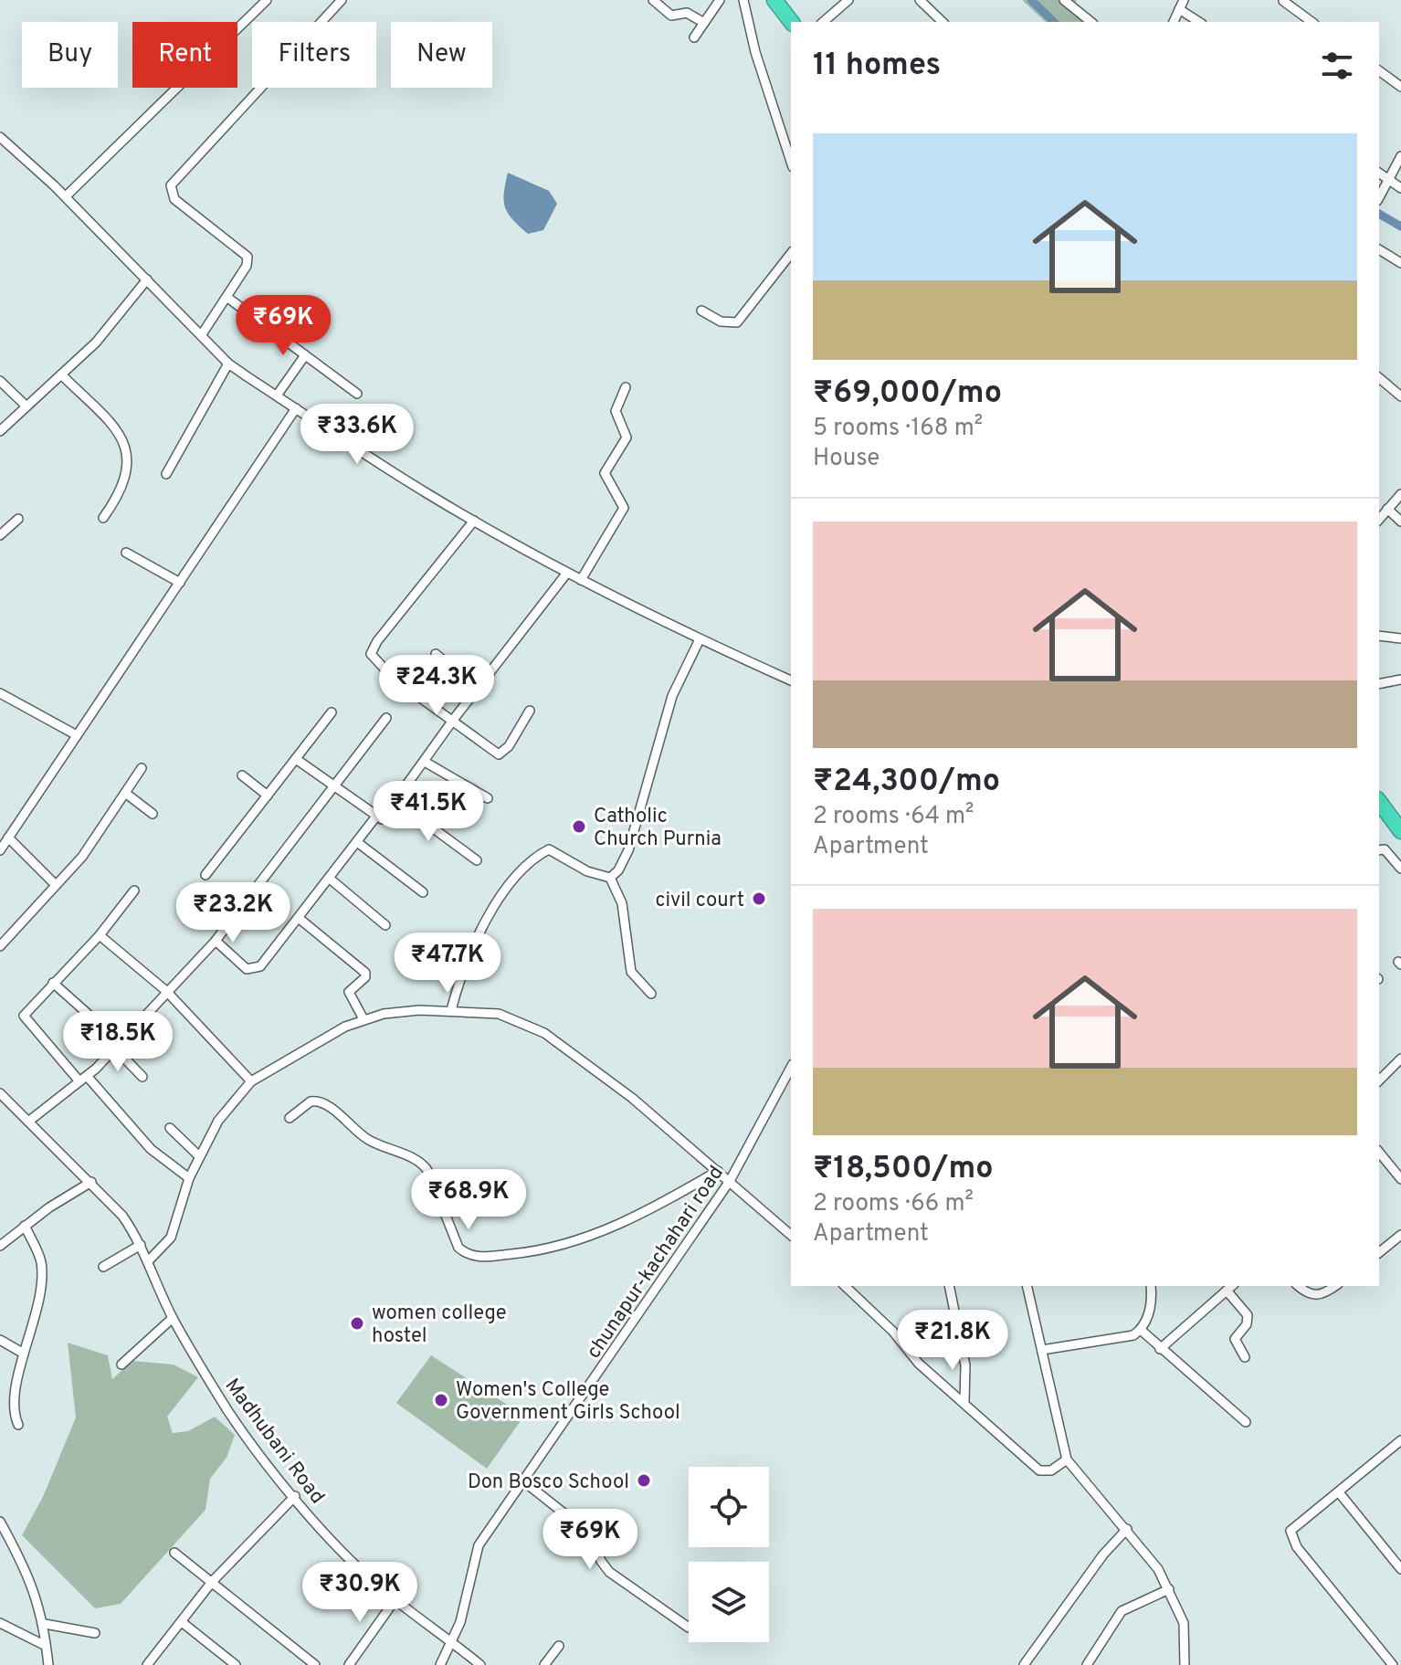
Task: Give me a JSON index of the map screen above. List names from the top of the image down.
{
  "streets": {
    "street": ["chunapur-kachahari road", "Madhubani Road"]
  },
  "crossings": [
    ["chunapur-kachahari road", "Madhubani Road"]
  ],
  "places": [
    "Catholic Church Purnia",
    "civil court",
    "women college hostel",
    "Women's College Government Girls School",
    "Don Bosco School"
  ],
  "page": {
    "chip": [
      "Buy",
      "Rent",
      "Filters",
      "New"
    ],
    "heading": "11 homes",
    "list": [
      {
        "name": "₹69,000/mo",
        "note": "5 rooms · 168 m² · House"
      },
      {
        "name": "₹24,300/mo",
        "note": "2 rooms · 64 m² · Apartment"
      },
      {
        "name": "₹18,500/mo",
        "note": "2 rooms · 66 m² · Apartment"
      }
    ],
    "price": [
      "₹69K",
      "₹33.6K",
      "₹24.3K",
      "₹41.5K",
      "₹23.2K",
      "₹47.7K",
      "₹18.5K",
      "₹68.9K",
      "₹21.8K",
      "₹69K",
      "₹30.9K"
    ]
  }
}
